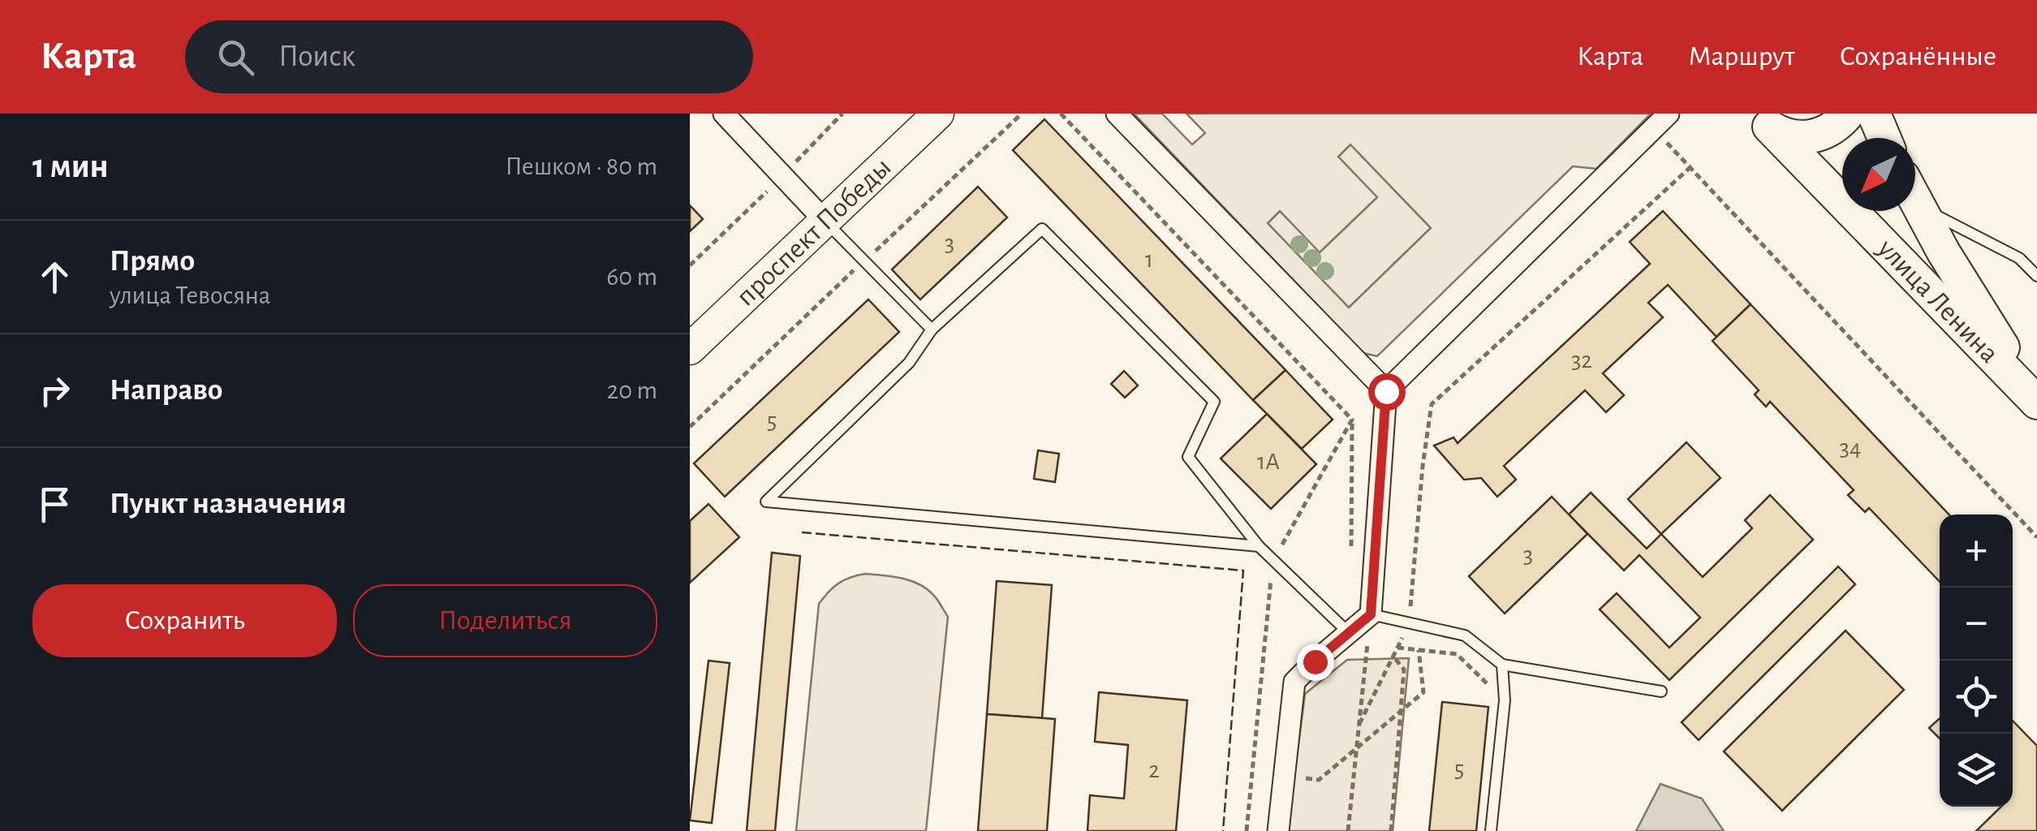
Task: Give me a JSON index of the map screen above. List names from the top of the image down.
{
  "streets": {
    "main road": ["проспект Победы", "улица Ленина"]
  },
  "house_numbers": [
    "3",
    "1",
    "32",
    "5",
    "34",
    "1А",
    "3",
    "5",
    "2"
  ],
  "north": "bottom left",
  "page": {
    "header": "Карта",
    "search": "Поиск",
    "nav": ["Карта", "Маршрут", "Сохранённые"],
    "heading": ["1 мин", "Пешком · 80 m"],
    "list": [
      ["Прямо", "улица Тевосяна", "60 m"],
      ["Направо", "20 m"],
      "Пункт назначения"
    ],
    "map_buttons": ["+", "−"],
    "buttons": ["Сохранить", "Поделиться"]
  }
}
